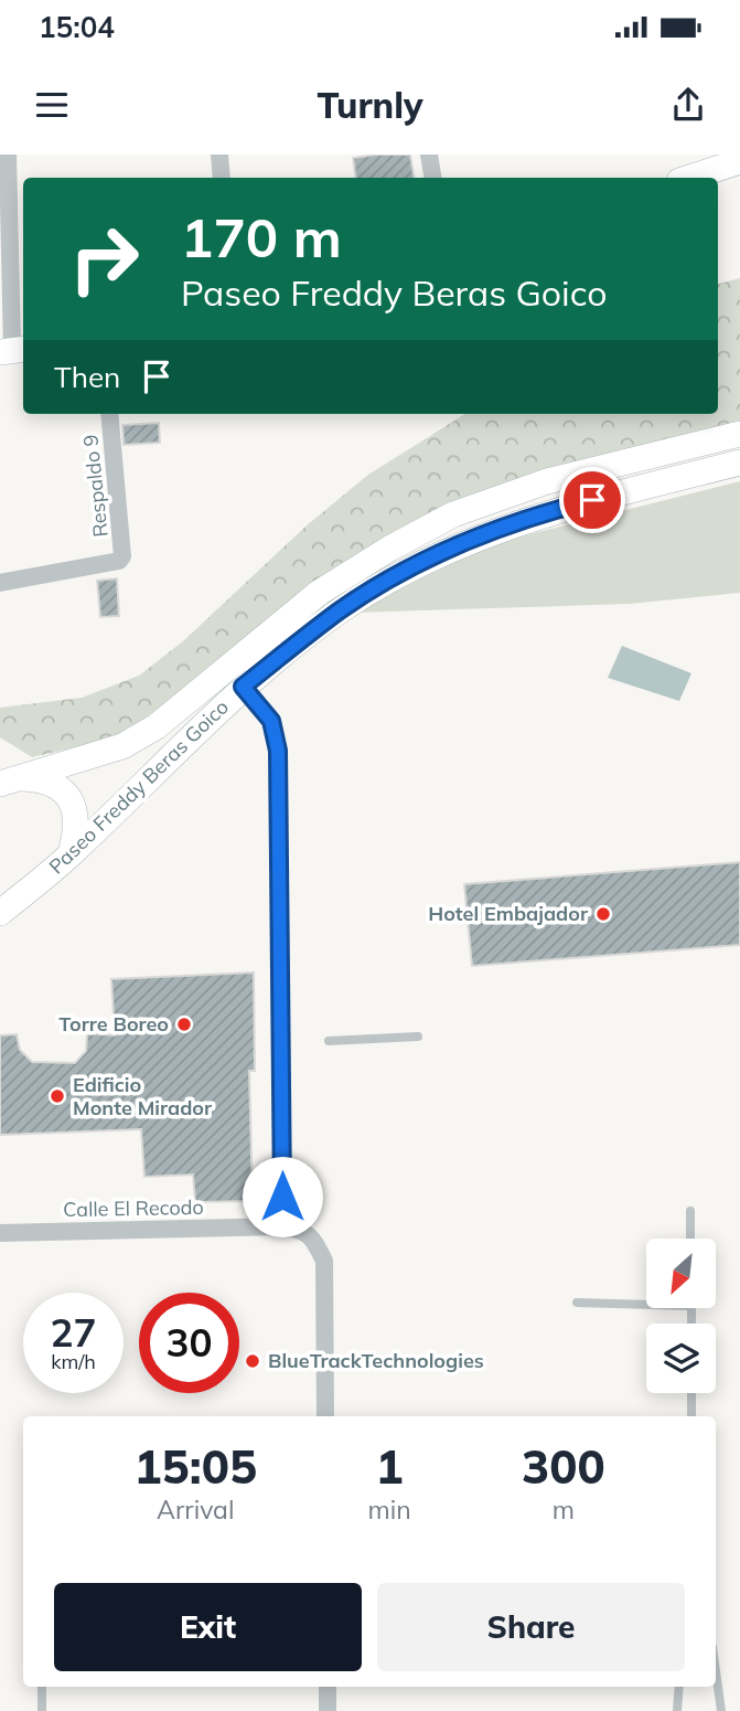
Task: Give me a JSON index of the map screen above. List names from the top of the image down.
{
  "streets": {
    "street": ["Respaldo 9", "Paseo Freddy Beras Goico", "Calle El Recodo"]
  },
  "places": [
    "Hotel Embajador",
    "Torre Boreo",
    "Edificio Monte Mirador",
    "BlueTrackTechnologies"
  ],
  "north": "bottom left",
  "page": {
    "status": "15:04",
    "header": "Turnly",
    "turn": ["170 m", "Paseo Freddy Beras Goico"],
    "then": "Then",
    "speed": "27 km/h",
    "limit": "30",
    "eta": [
      "15:05",
      "Arrival",
      "1",
      "min",
      "300",
      "m"
    ],
    "buttons": ["Exit", "Share"]
  }
}
